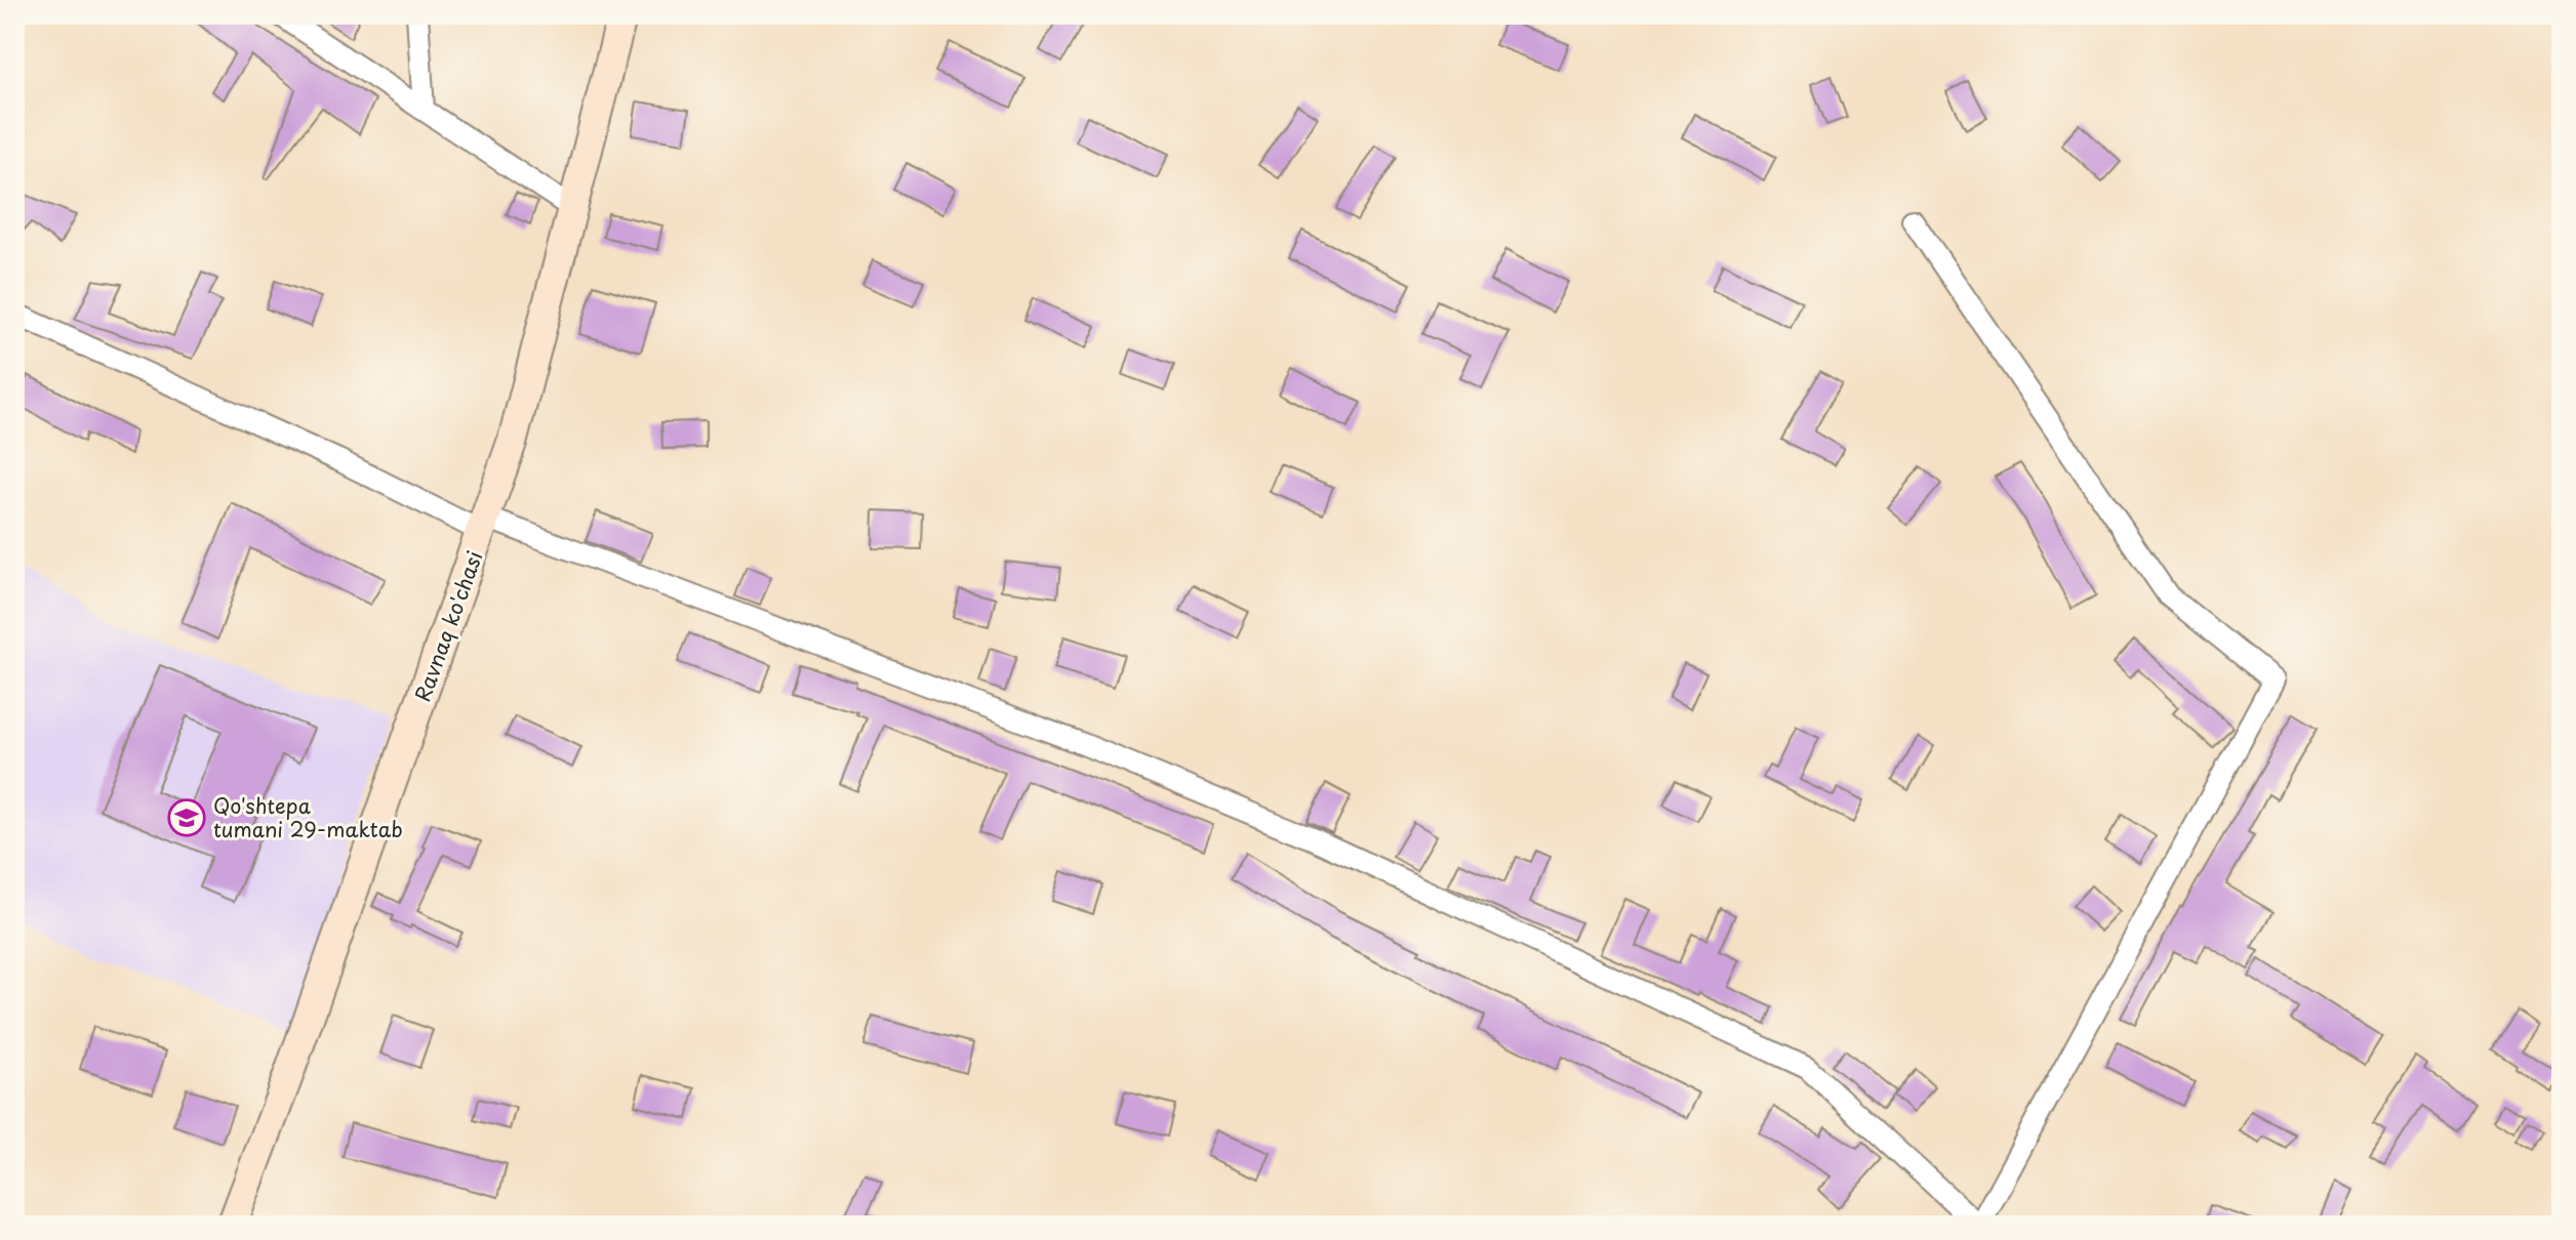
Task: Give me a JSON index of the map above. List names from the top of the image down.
{
  "streets": {
    "street": ["Ravnaq ko'chasi"]
  },
  "places": {
    "school or university": ["Qo'shtepa tumani 29-maktab"]
  }
}
